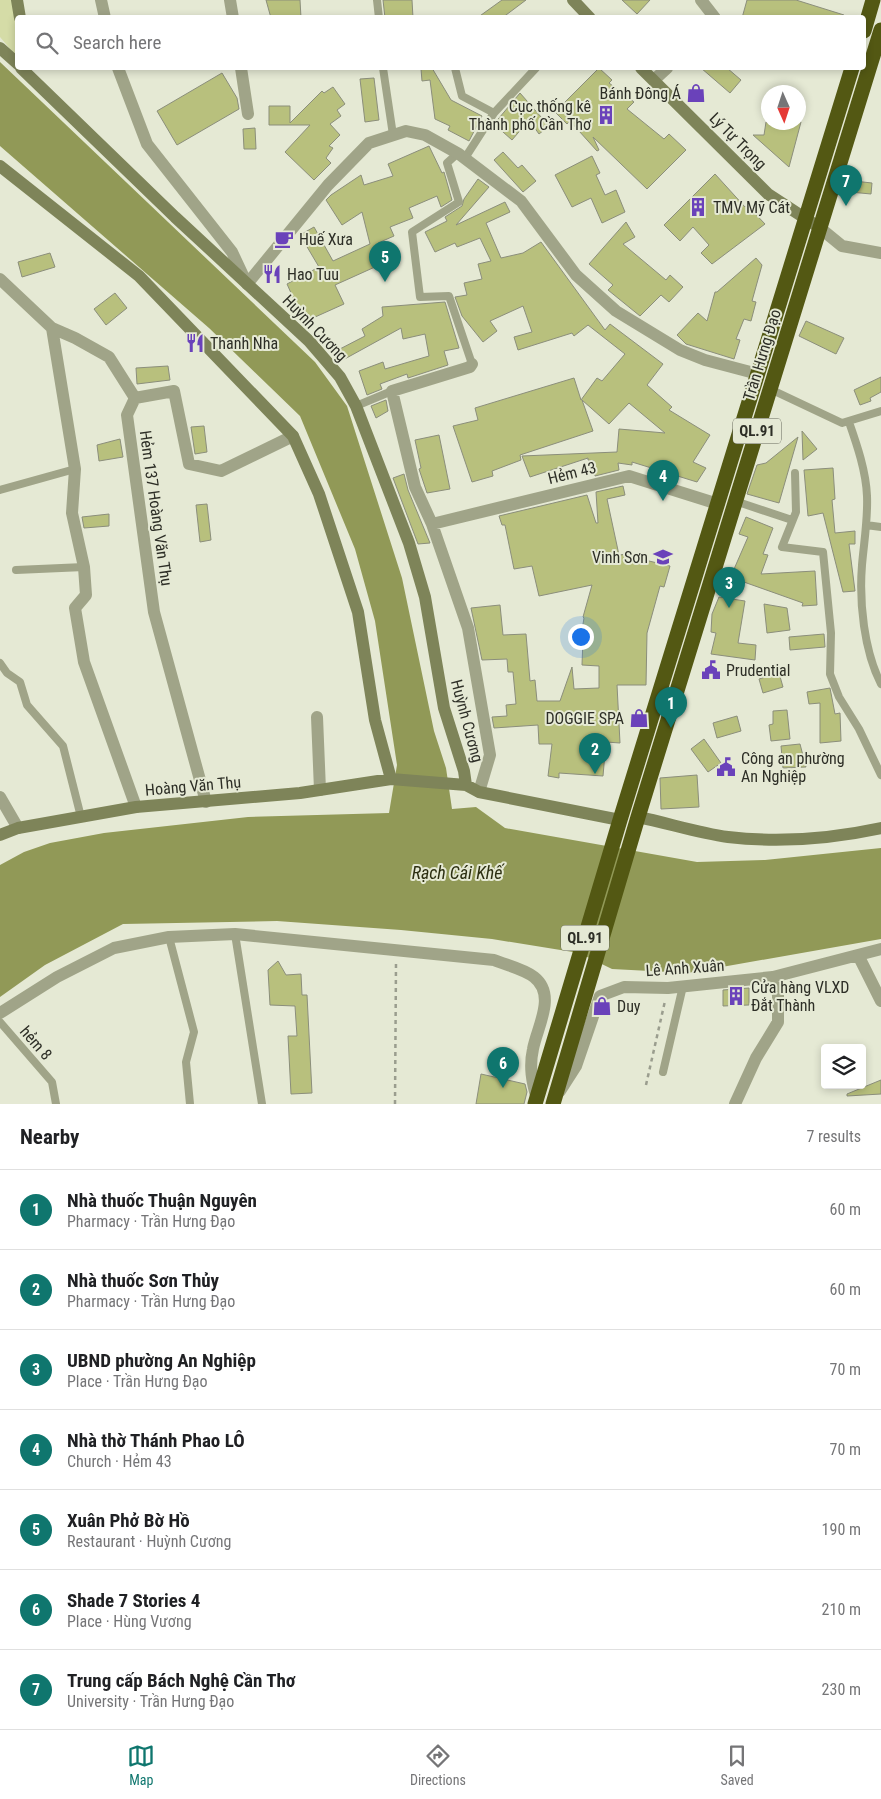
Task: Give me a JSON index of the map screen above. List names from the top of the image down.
{
  "streets": {
    "highway": ["Trần Hưng Đạo", "QL.91"],
    "street": [
      "Lý Tự Trọng",
      "Huỳnh Cương",
      "Hẻm 43",
      "Hẻm 137 Hoàng Văn Thụ",
      "Hoàng Văn Thụ",
      "Lê Anh Xuân"
    ],
    "lane": ["hẻm 8"]
  },
  "crossings": [
    ["Lý Tự Trọng", "Trần Hưng Đạo"],
    ["Huỳnh Cương", "Hoàng Văn Thụ"],
    ["Trần Hưng Đạo", "QL.91"],
    ["Trần Hưng Đạo", "Hẻm 43"],
    ["Trần Hưng Đạo", "Lê Anh Xuân"],
    ["Hẻm 137 Hoàng Văn Thụ", "Hoàng Văn Thụ"]
  ],
  "water": ["Rạch Cái Khế"],
  "places": {
    "shop": ["Bánh Đông Á", "DOGGIE SPA", "Duy"],
    "building": ["Cục thống kê Thành phố Cần Thơ", "TMV Mỹ Cát", "Cửa hàng VLXD Đắt Thành"],
    "cafe": ["Huế Xưa"],
    "restaurant": ["Hao Tuu", "Thanh Nha"],
    "school or university": ["Vinh Sơn"],
    "public building": ["Prudential", "Công an phường An Nghiệp"]
  },
  "north": "bottom",
  "page": {
    "search": "Search here",
    "pins": [
      "7",
      "5",
      "4",
      "3",
      "1",
      "2",
      "6"
    ],
    "heading": ["Nearby", "7 results"],
    "list": [
      {
        "mark": "1",
        "name": "Nhà thuốc Thuận Nguyên",
        "note": "Pharmacy · Trần Hưng Đạo",
        "value": "60 m"
      },
      {
        "mark": "2",
        "name": "Nhà thuốc Sơn Thủy",
        "note": "Pharmacy · Trần Hưng Đạo",
        "value": "60 m"
      },
      {
        "mark": "3",
        "name": "UBND phường An Nghiệp",
        "note": "Place · Trần Hưng Đạo",
        "value": "70 m"
      },
      {
        "mark": "4",
        "name": "Nhà thờ Thánh Phao LÔ",
        "note": "Church · Hẻm 43",
        "value": "70 m"
      },
      {
        "mark": "5",
        "name": "Xuân Phở Bờ Hồ",
        "note": "Restaurant · Huỳnh Cương",
        "value": "190 m"
      },
      {
        "mark": "6",
        "name": "Shade 7 Stories 4",
        "note": "Place · Hùng Vương",
        "value": "210 m"
      },
      {
        "mark": "7",
        "name": "Trung cấp Bách Nghệ Cần Thơ",
        "note": "University · Trần Hưng Đạo",
        "value": "230 m"
      }
    ],
    "nav": ["Map", "Directions", "Saved"]
  }
}
